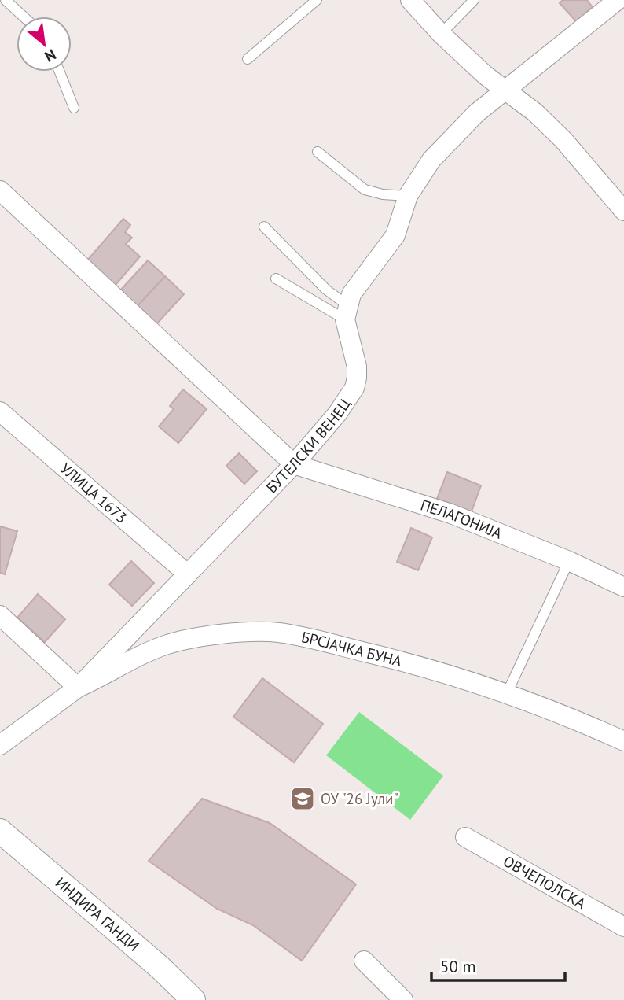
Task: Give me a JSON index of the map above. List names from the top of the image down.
{
  "streets": {
    "street": [
      "БУТЕЛСКИ ВЕНЕЦ",
      "УЛИЦА 1673",
      "ПЕЛАГОНИЈА",
      "БРСЈАЧКА БУНА",
      "ОВЧЕПОЛСКА",
      "ИНДИРА ГАНДИ"
    ]
  },
  "crossings": [
    ["БУТЕЛСКИ ВЕНЕЦ", "УЛИЦА 1673"],
    ["БУТЕЛСКИ ВЕНЕЦ", "ПЕЛАГОНИЈА"],
    ["БУТЕЛСКИ ВЕНЕЦ", "БРСЈАЧКА БУНА"]
  ],
  "places": {
    "school or university": ["ОУ \"26 Јули\""]
  },
  "scale_bar": "50 m",
  "north": "bottom right"
}
